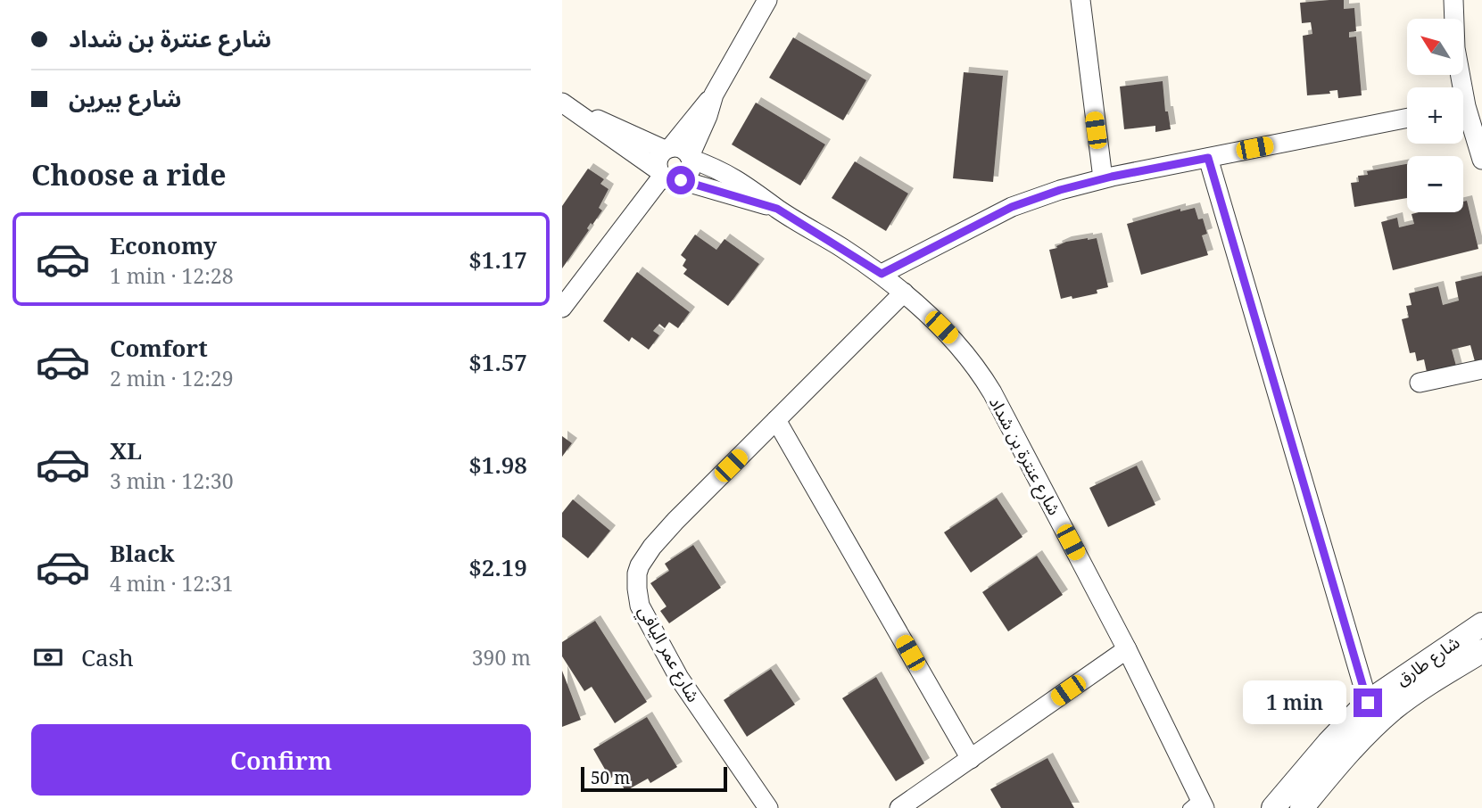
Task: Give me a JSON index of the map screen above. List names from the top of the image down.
{
  "streets": {
    "street": ["شارع عنترة بن شداد", "شارع عمر اليافي", "شارع طارق"]
  },
  "crossings": [
    ["شارع عنترة بن شداد", "شارع عمر اليافي"]
  ],
  "scale_bar": "50 m",
  "north": "top left",
  "page": {
    "banner": ["شارع عنترة بن شداد", "شارع بيرين"],
    "map_buttons": ["+", "−"],
    "heading": "Choose a ride",
    "list": [
      {
        "name": "Economy",
        "note": "1 min · 12:28",
        "value": "$1.17"
      },
      {
        "name": "Comfort",
        "note": "2 min · 12:29",
        "value": "$1.57"
      },
      {
        "name": "XL",
        "note": "3 min · 12:30",
        "value": "$1.98"
      },
      {
        "name": "Black",
        "note": "4 min · 12:31",
        "value": "$2.19"
      }
    ],
    "pay": ["Cash", "390 m"],
    "bubble": "1 min",
    "buttons": "Confirm",
    "scale": "50 m"
  }
}
